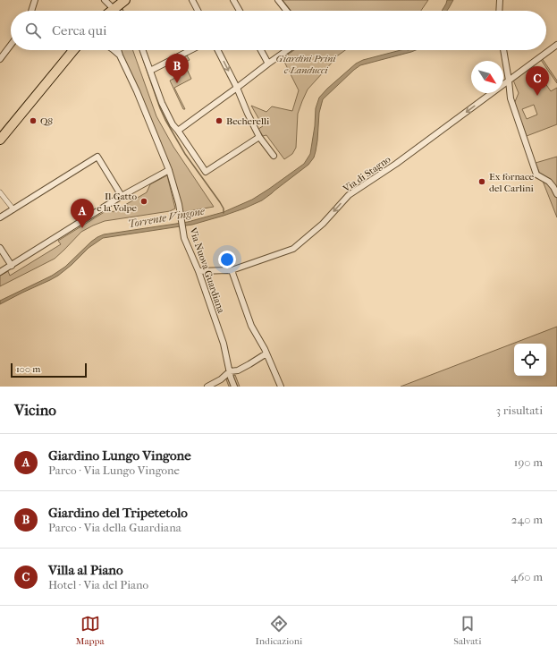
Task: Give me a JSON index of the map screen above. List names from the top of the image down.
{
  "streets": {
    "street": ["Via di Stagno", "Via Nuova Guardiana"]
  },
  "crossings": [
    ["Via di Stagno", "Via Nuova Guardiana"]
  ],
  "one_way": ["Via di Stagno"],
  "water": ["Torrente Vingone"],
  "parks": ["Giardini Prini e Landucci"],
  "places": [
    "Q8",
    "Becherelli",
    "Ex fornace del Carlini",
    "Il Gatto e la Volpe"
  ],
  "scale_bar": "100 m",
  "north": "bottom right",
  "page": {
    "search": "Cerca qui",
    "pins": ["B", "C", "A"],
    "scale": "100 m",
    "heading": ["Vicino", "3 risultati"],
    "list": [
      {
        "mark": "A",
        "name": "Giardino Lungo Vingone",
        "note": "Parco · Via Lungo Vingone",
        "value": "190 m"
      },
      {
        "mark": "B",
        "name": "Giardino del Tripetetolo",
        "note": "Parco · Via della Guardiana",
        "value": "240 m"
      },
      {
        "mark": "C",
        "name": "Villa al Piano",
        "note": "Hotel · Via del Piano",
        "value": "460 m"
      }
    ],
    "nav": ["Mappa", "Indicazioni", "Salvati"]
  }
}
